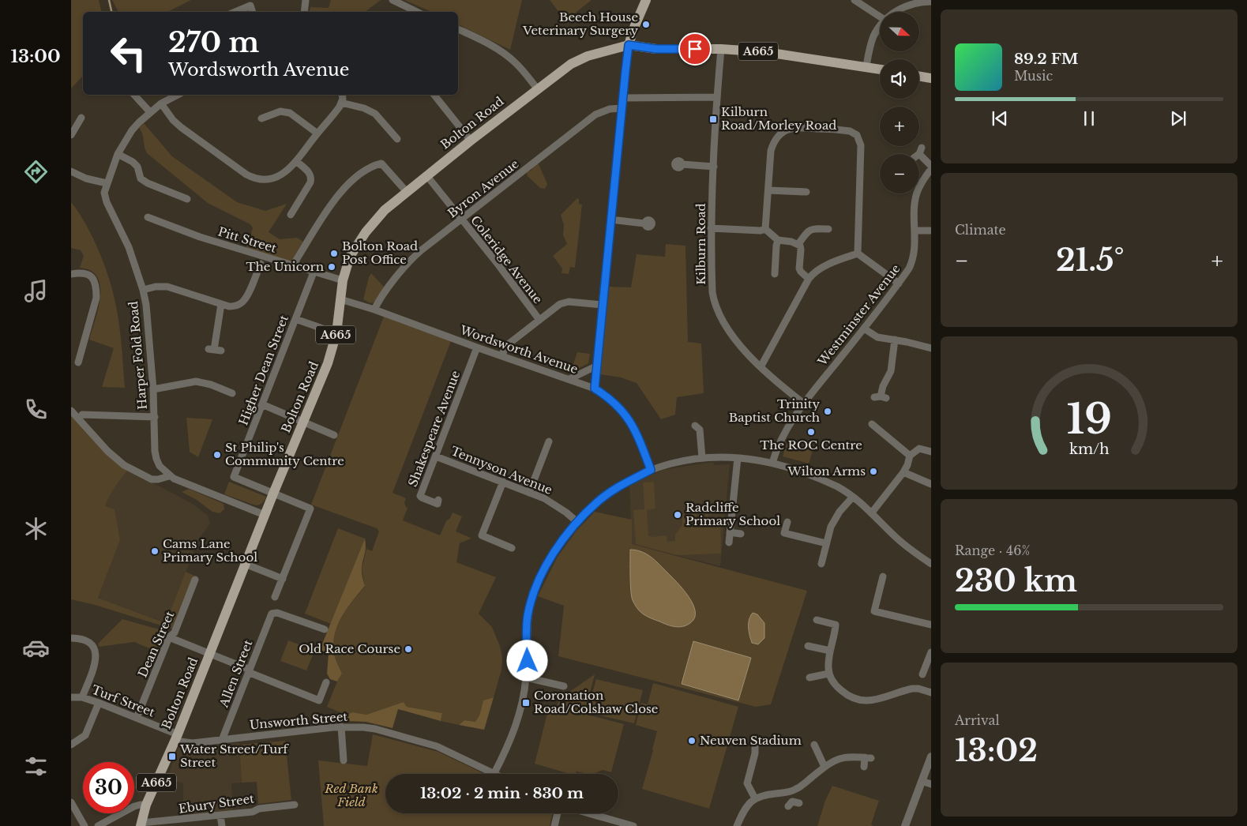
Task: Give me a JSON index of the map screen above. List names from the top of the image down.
{
  "streets": {
    "main road": ["A665", "Bolton Road"],
    "street": [
      "Byron Avenue",
      "Pitt Street",
      "Kilburn Road",
      "Coleridge Avenue",
      "Westminster Avenue",
      "Wordsworth Avenue",
      "Harper Fold Road",
      "Higher Dean Street",
      "Shakespeare Avenue",
      "Tennyson Avenue",
      "Dean Street",
      "Allen Street",
      "Turf Street",
      "Unsworth Street",
      "Ebury Street"
    ]
  },
  "crossings": [
    ["A665", "Bolton Road"],
    ["A665", "Kilburn Road"],
    ["A665", "Turf Street"],
    ["A665", "Unsworth Street"],
    ["A665", "Ebury Street"],
    ["Bolton Road", "Pitt Street"],
    ["Bolton Road", "Coleridge Avenue"],
    ["Bolton Road", "Wordsworth Avenue"],
    ["Bolton Road", "Harper Fold Road"],
    ["Bolton Road", "Higher Dean Street"],
    ["Bolton Road", "Turf Street"],
    ["Bolton Road", "Unsworth Street"],
    ["Byron Avenue", "Coleridge Avenue"],
    ["Byron Avenue", "Wordsworth Avenue"],
    ["Pitt Street", "Higher Dean Street"],
    ["Kilburn Road", "Westminster Avenue"],
    ["Wordsworth Avenue", "Shakespeare Avenue"],
    ["Shakespeare Avenue", "Tennyson Avenue"],
    ["Dean Street", "Turf Street"],
    ["Allen Street", "Unsworth Street"],
    ["Turf Street", "Unsworth Street"]
  ],
  "parks": ["Red Bank Field"],
  "places": {
    "other": [
      "Beech House Veterinary Surgery",
      "Bolton Road Post Office",
      "The Unicorn",
      "Trinity Baptist Church",
      "The ROC Centre",
      "St Philip's Community Centre",
      "Wilton Arms",
      "Radcliffe Primary School",
      "Cams Lane Primary School",
      "Old Race Course",
      "Neuven Stadium"
    ],
    "transit": ["Kilburn Road/Morley Road", "Coronation Road/Colshaw Close", "Water Street/Turf Street"]
  },
  "north": "right",
  "page": {
    "tabs": "13:00",
    "map_buttons": ["+", "−"],
    "turn": ["270 m", "Wordsworth Avenue"],
    "song": ["89.2 FM", "Music"],
    "tile": [
      "Climate",
      ["Range · 46%", "230 km"],
      ["Arrival", "13:02"]
    ],
    "heat": ["−", "21.5°", "+"],
    "limit": "30",
    "trip": "13:02 · 2 min · 830 m",
    "gauge": ["19", "km/h"]
  }
}
